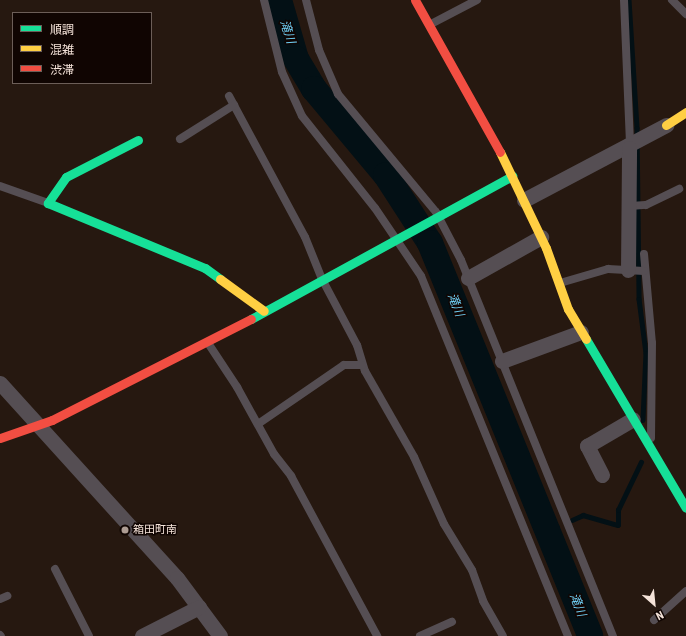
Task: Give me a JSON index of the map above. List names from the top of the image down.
{
  "water": ["滝川"],
  "places": ["箱田町南"],
  "legend": ["順調", "混雑", "渋滞"],
  "north": "bottom right"
}
